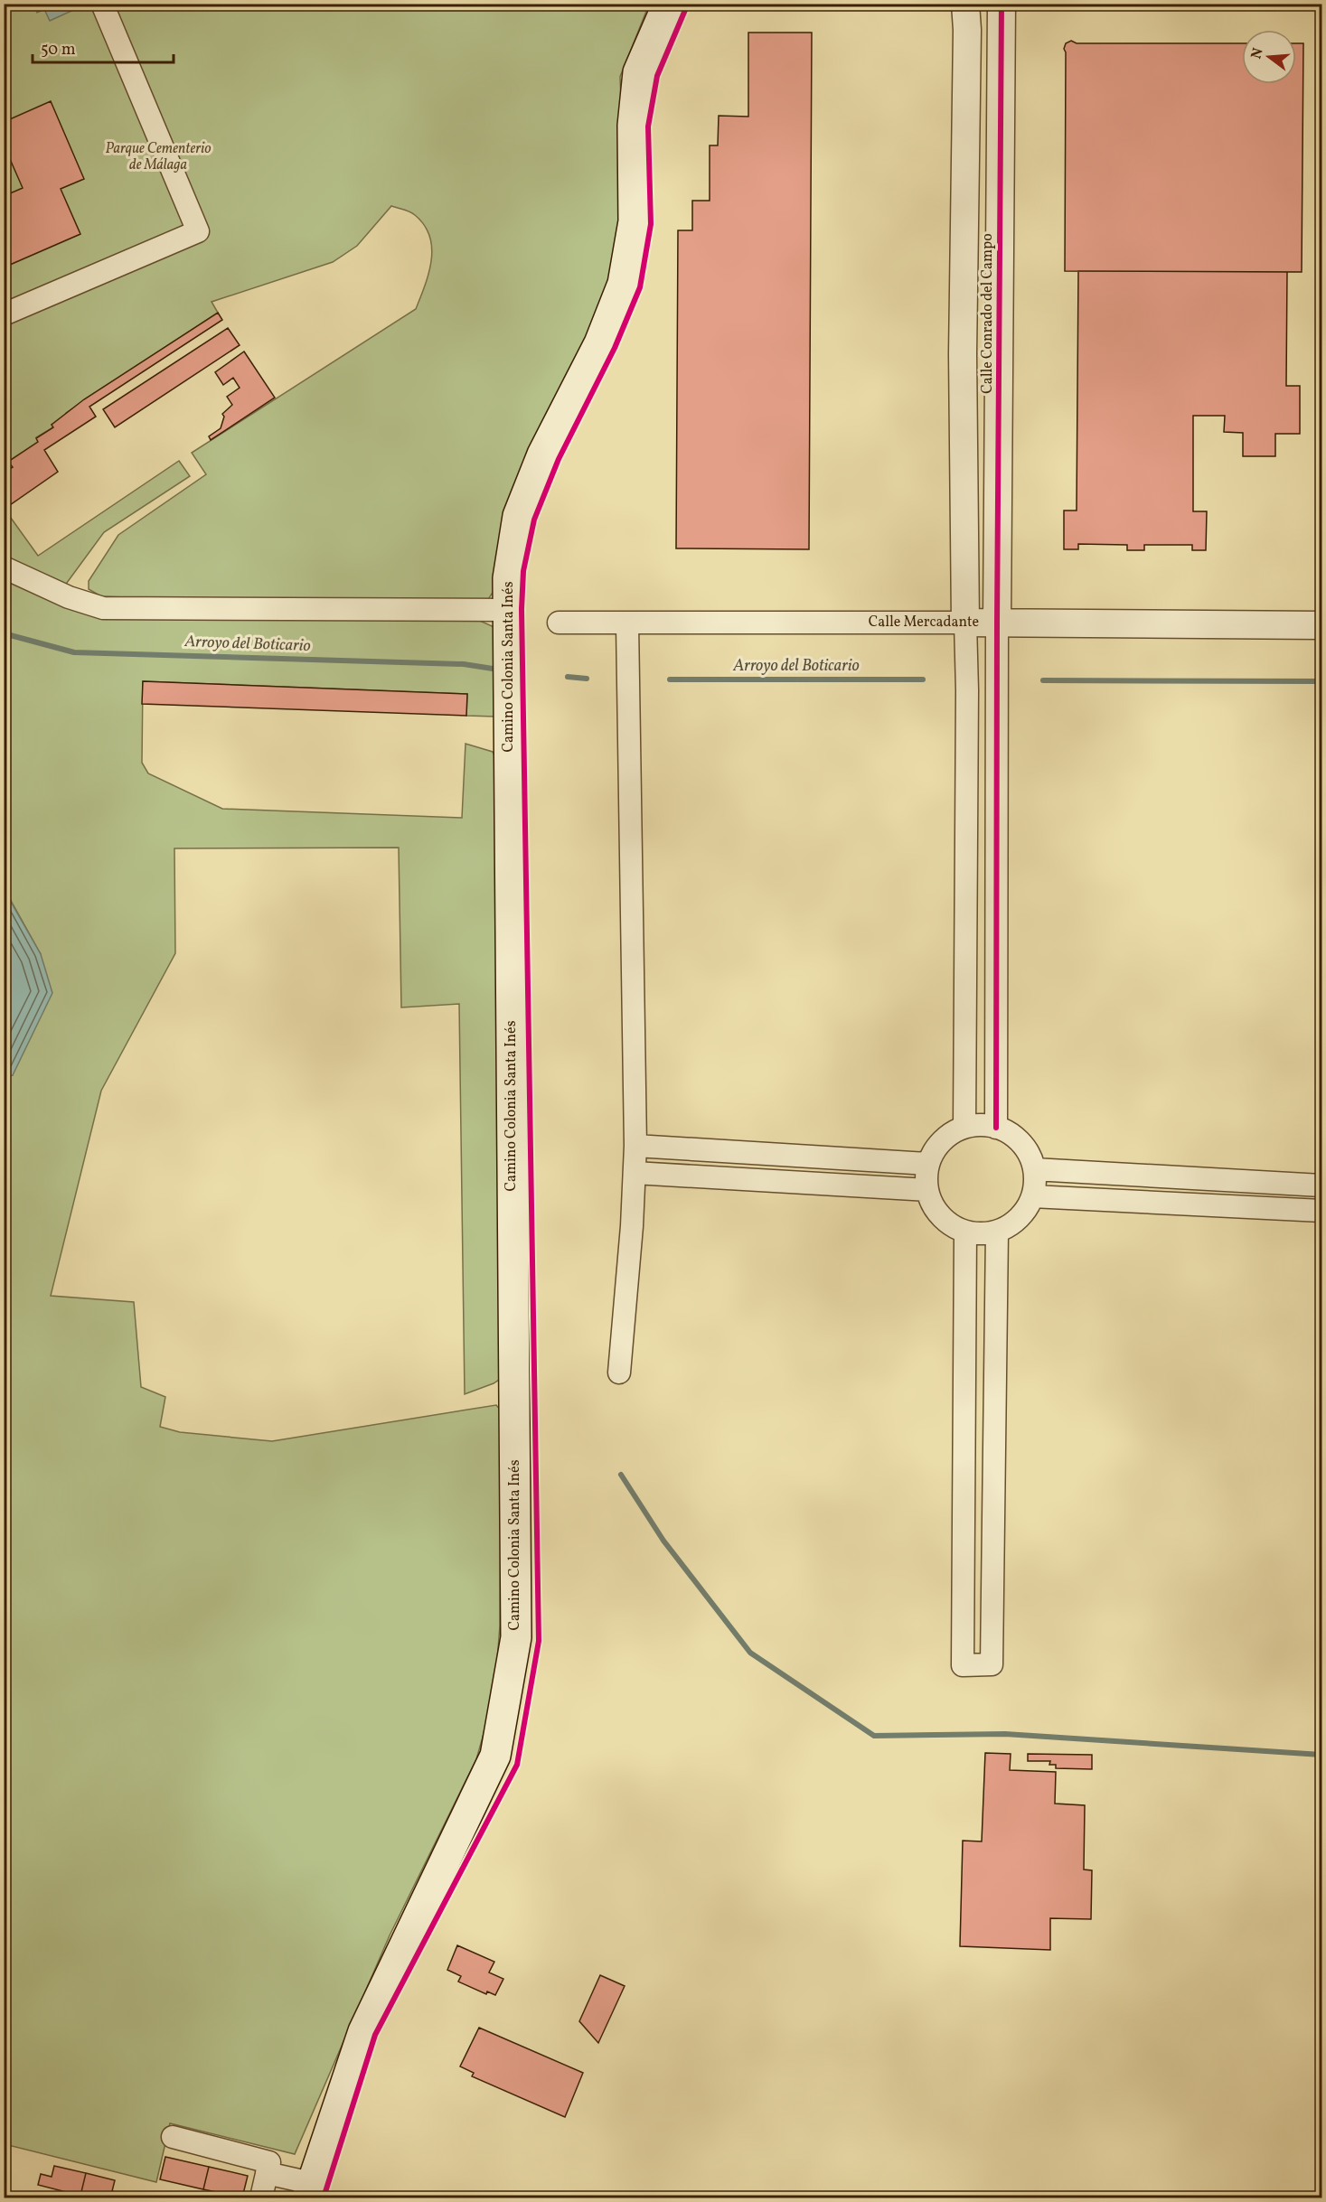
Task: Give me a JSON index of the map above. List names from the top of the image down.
{
  "streets": {
    "main road": ["Camino Colonia Santa Inés"],
    "street": ["Calle Conrado del Campo", "Calle Mercadante"]
  },
  "crossings": [
    ["Calle Conrado del Campo", "Calle Mercadante"]
  ],
  "water": ["Arroyo del Boticario"],
  "parks": ["Parque Cementerio de Málaga"],
  "scale_bar": "50 m",
  "north": "left"
}
